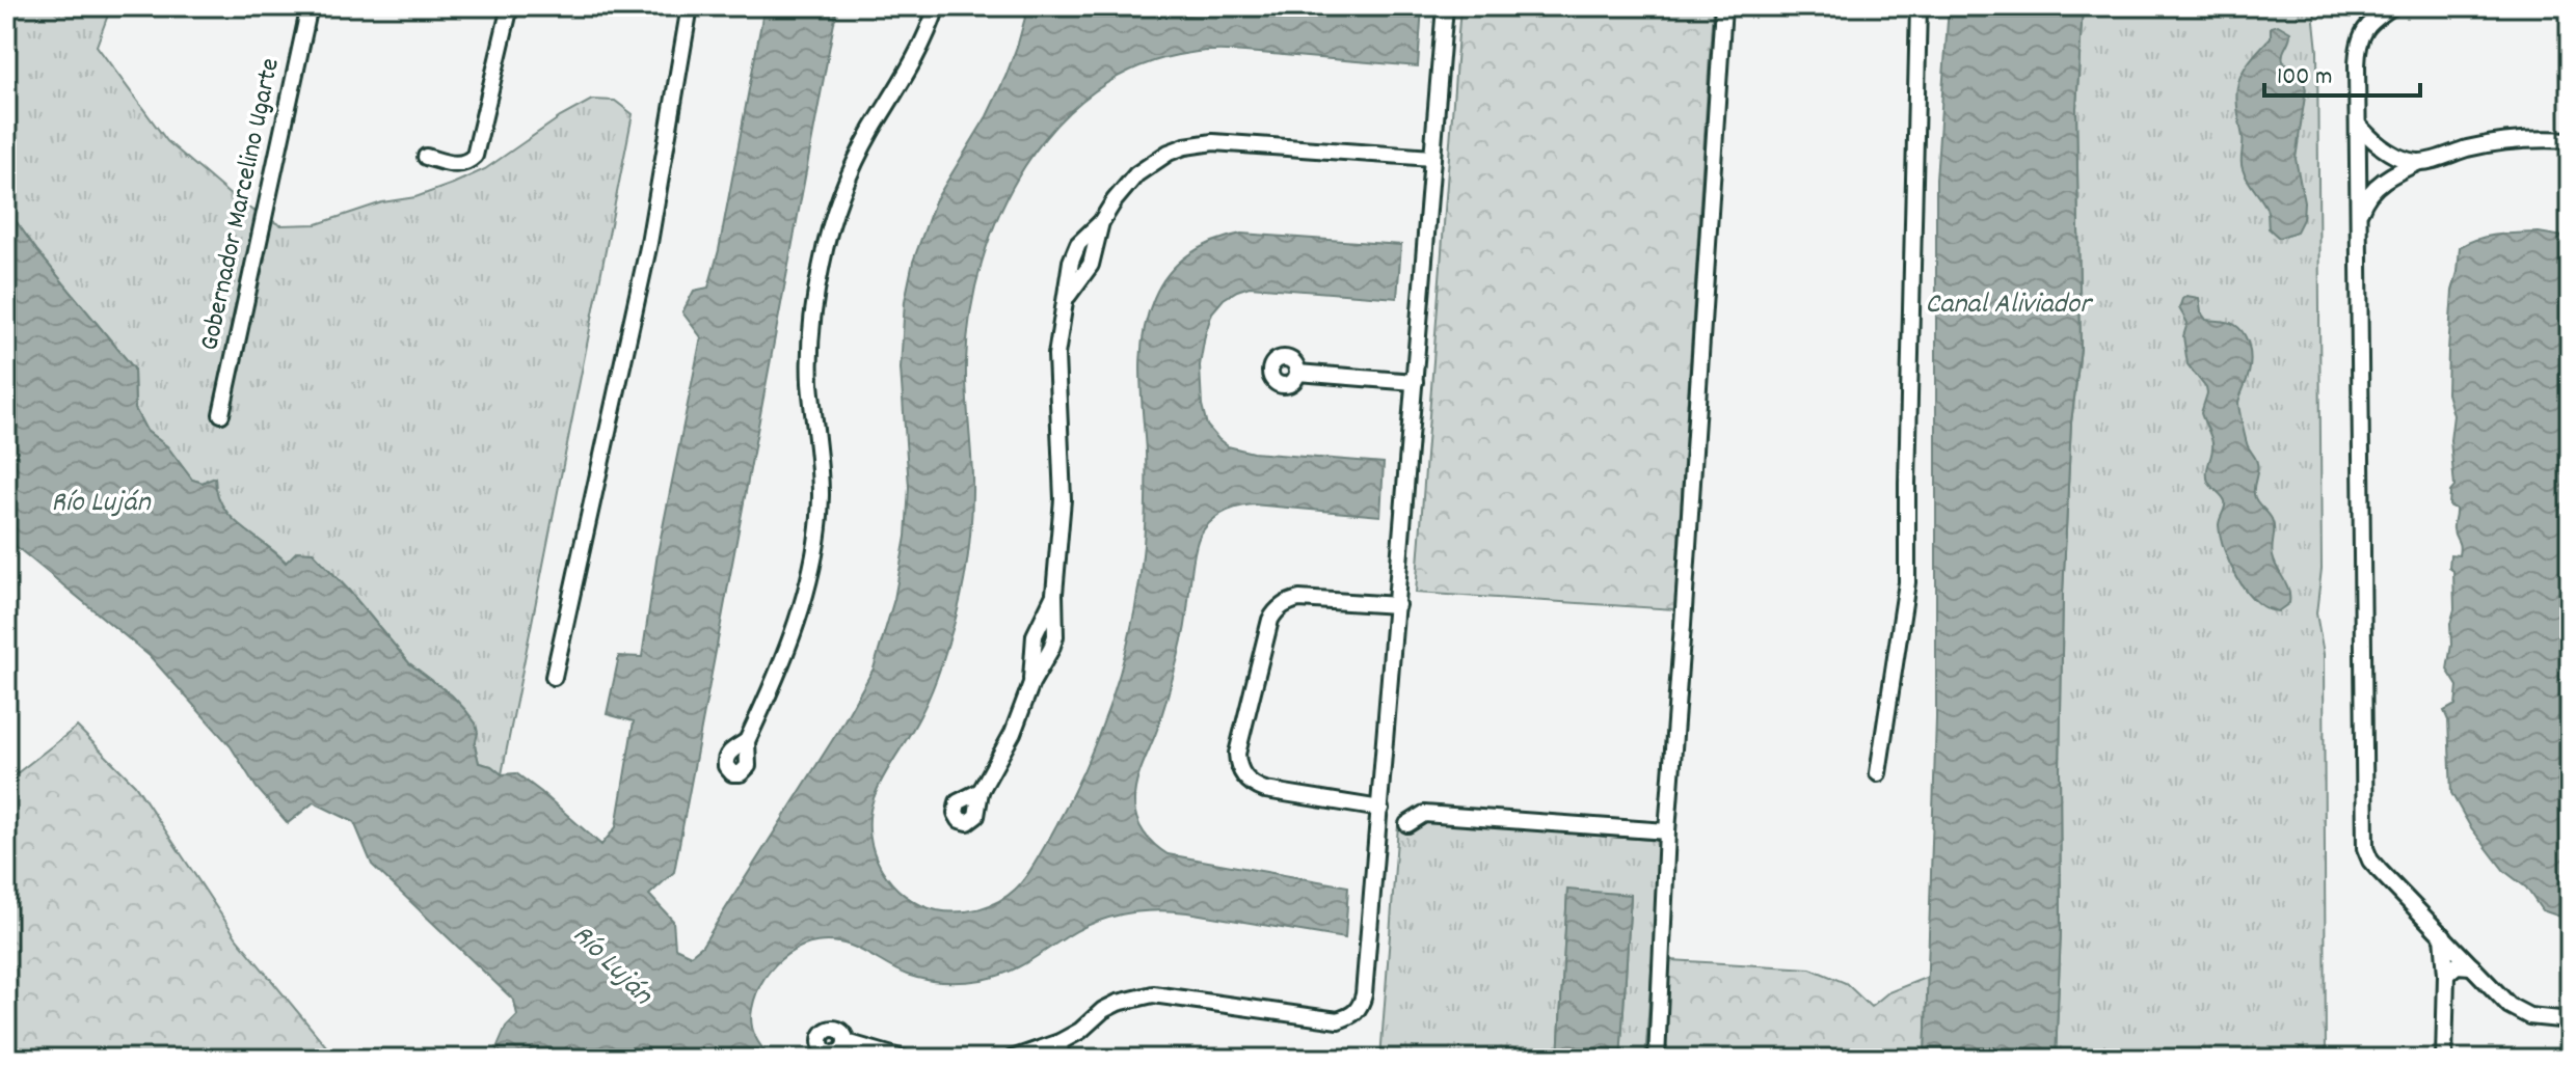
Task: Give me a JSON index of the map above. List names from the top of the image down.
{
  "streets": {
    "street": ["Gobernador Marcelino Ugarte"]
  },
  "water": ["Canal Aliviador", "Río Luján"],
  "scale_bar": "100 m"
}
